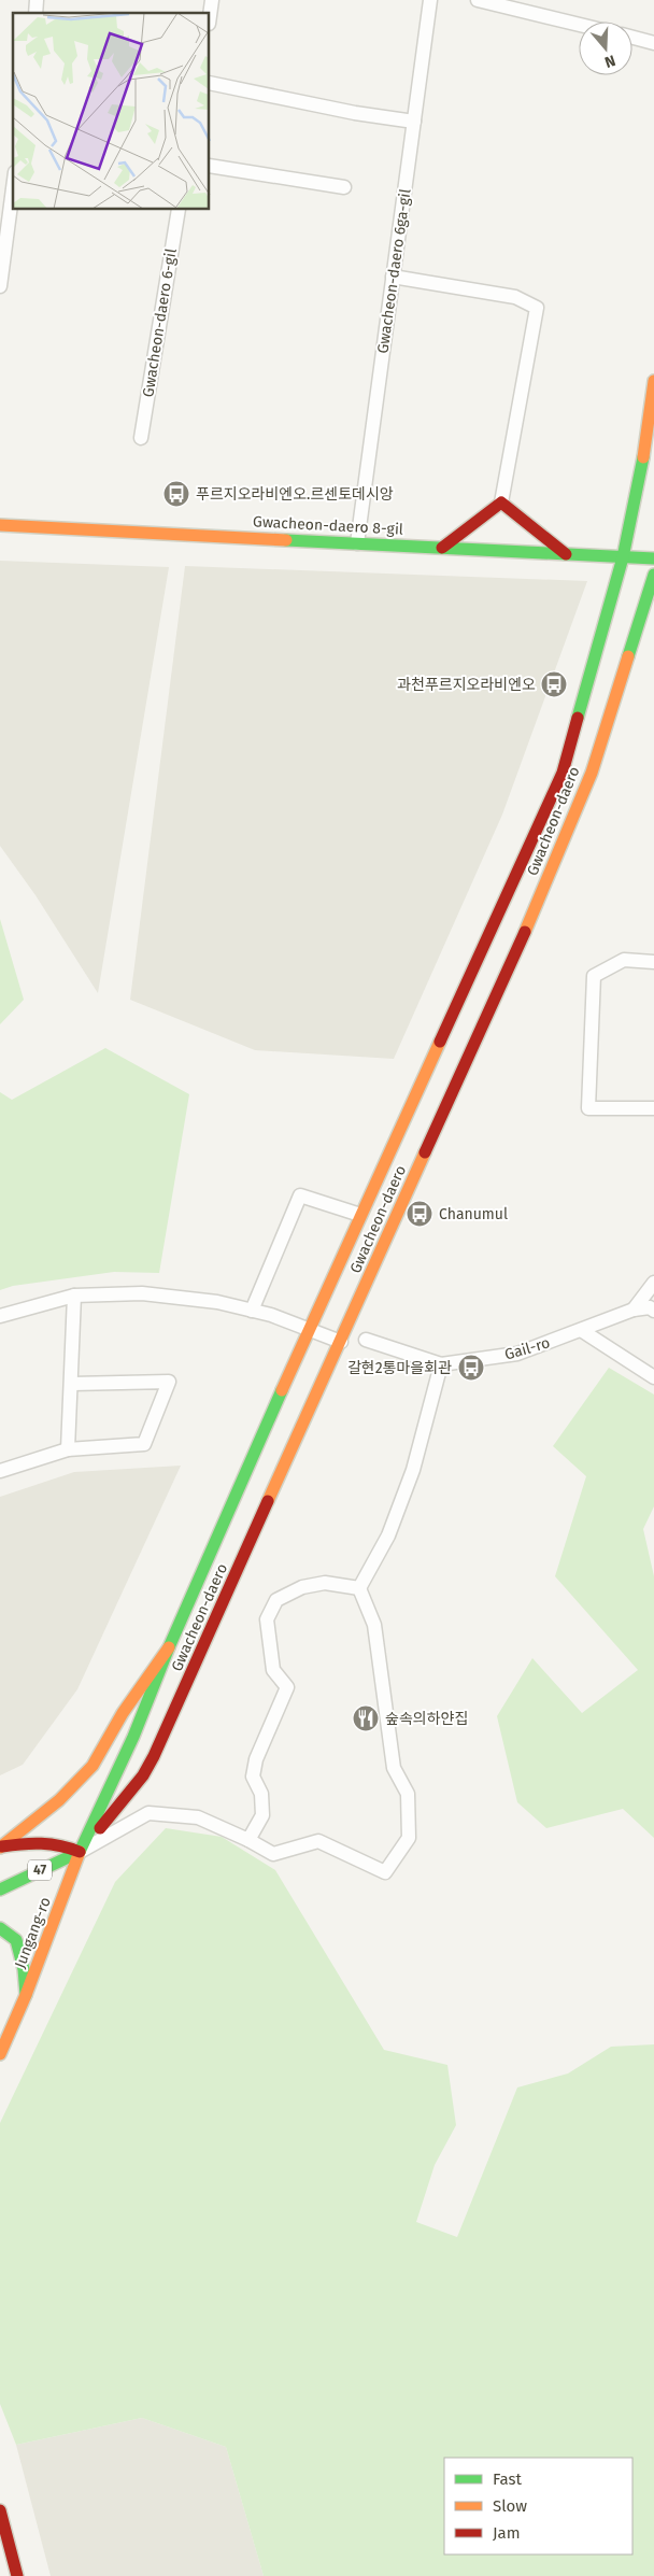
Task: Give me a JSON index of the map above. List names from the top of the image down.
{
  "streets": {
    "main road": [
      "Gwacheon-daero 8-gil",
      "Gwacheon-daero",
      "47",
      "Jungang-ro"
    ],
    "street": ["Gwacheon-daero 6ga-gil", "Gwacheon-daero 6-gil", "Gail-ro"]
  },
  "crossings": [
    ["Gwacheon-daero 6ga-gil", "Gwacheon-daero 8-gil"],
    ["Gwacheon-daero 8-gil", "Gwacheon-daero"],
    ["Gwacheon-daero", "47"],
    ["Gwacheon-daero", "Jungang-ro"],
    ["47", "Jungang-ro"]
  ],
  "places": {
    "bus stop": [
      "푸르지오라비엔오.르센토데시앙",
      "과천푸르지오라비엔오",
      "Chanumul",
      "갈현2통마을회관"
    ],
    "restaurant": ["숲속의하얀집"]
  },
  "legend": ["Fast", "Slow", "Jam"],
  "north": "bottom"
}
